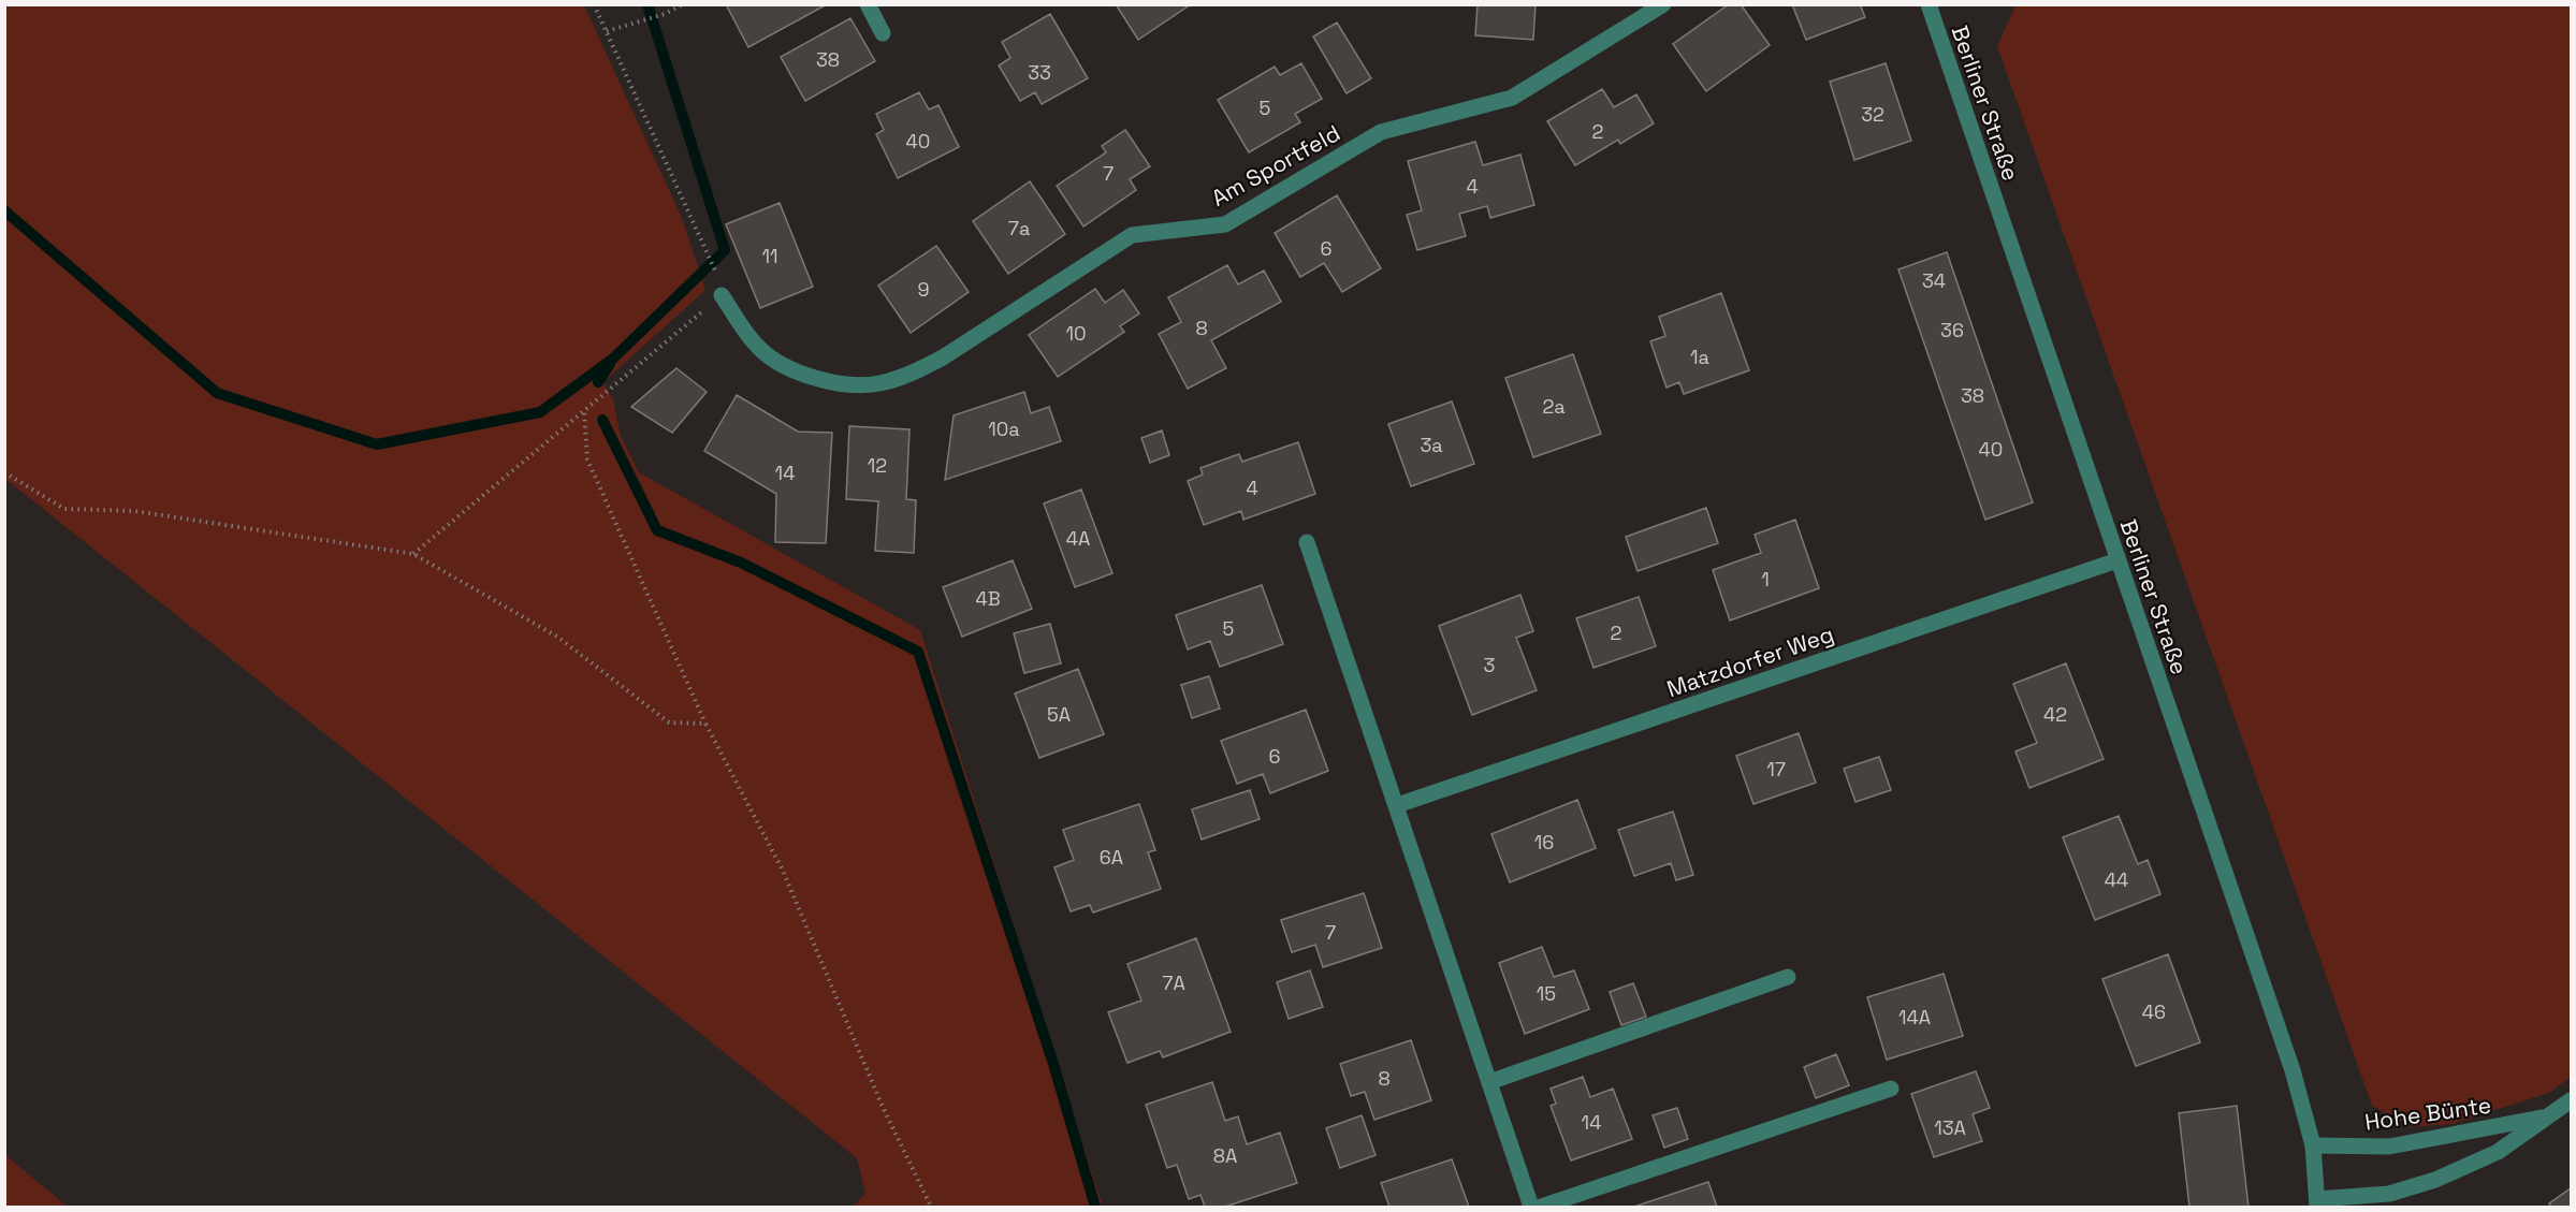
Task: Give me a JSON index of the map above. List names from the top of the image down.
{
  "streets": {
    "street": [
      "Berliner Straße",
      "Am Sportfeld",
      "Matzdorfer Weg",
      "Hohe Bünte"
    ]
  },
  "crossings": [
    ["Berliner Straße", "Matzdorfer Weg"],
    ["Berliner Straße", "Hohe Bünte"]
  ],
  "house_numbers": [
    "38",
    "33",
    "5",
    "32",
    "2",
    "40",
    "7",
    "4",
    "7a",
    "6",
    "11",
    "34",
    "9",
    "8",
    "36",
    "10",
    "1a",
    "38",
    "2a",
    "10a",
    "3a",
    "40",
    "12",
    "14",
    "4",
    "4A",
    "1",
    "4B",
    "5",
    "2",
    "3",
    "5A",
    "42",
    "6",
    "17",
    "16",
    "6A",
    "44",
    "7",
    "7A",
    "15",
    "46",
    "14A",
    "8",
    "14",
    "13A",
    "8A"
  ]
}
